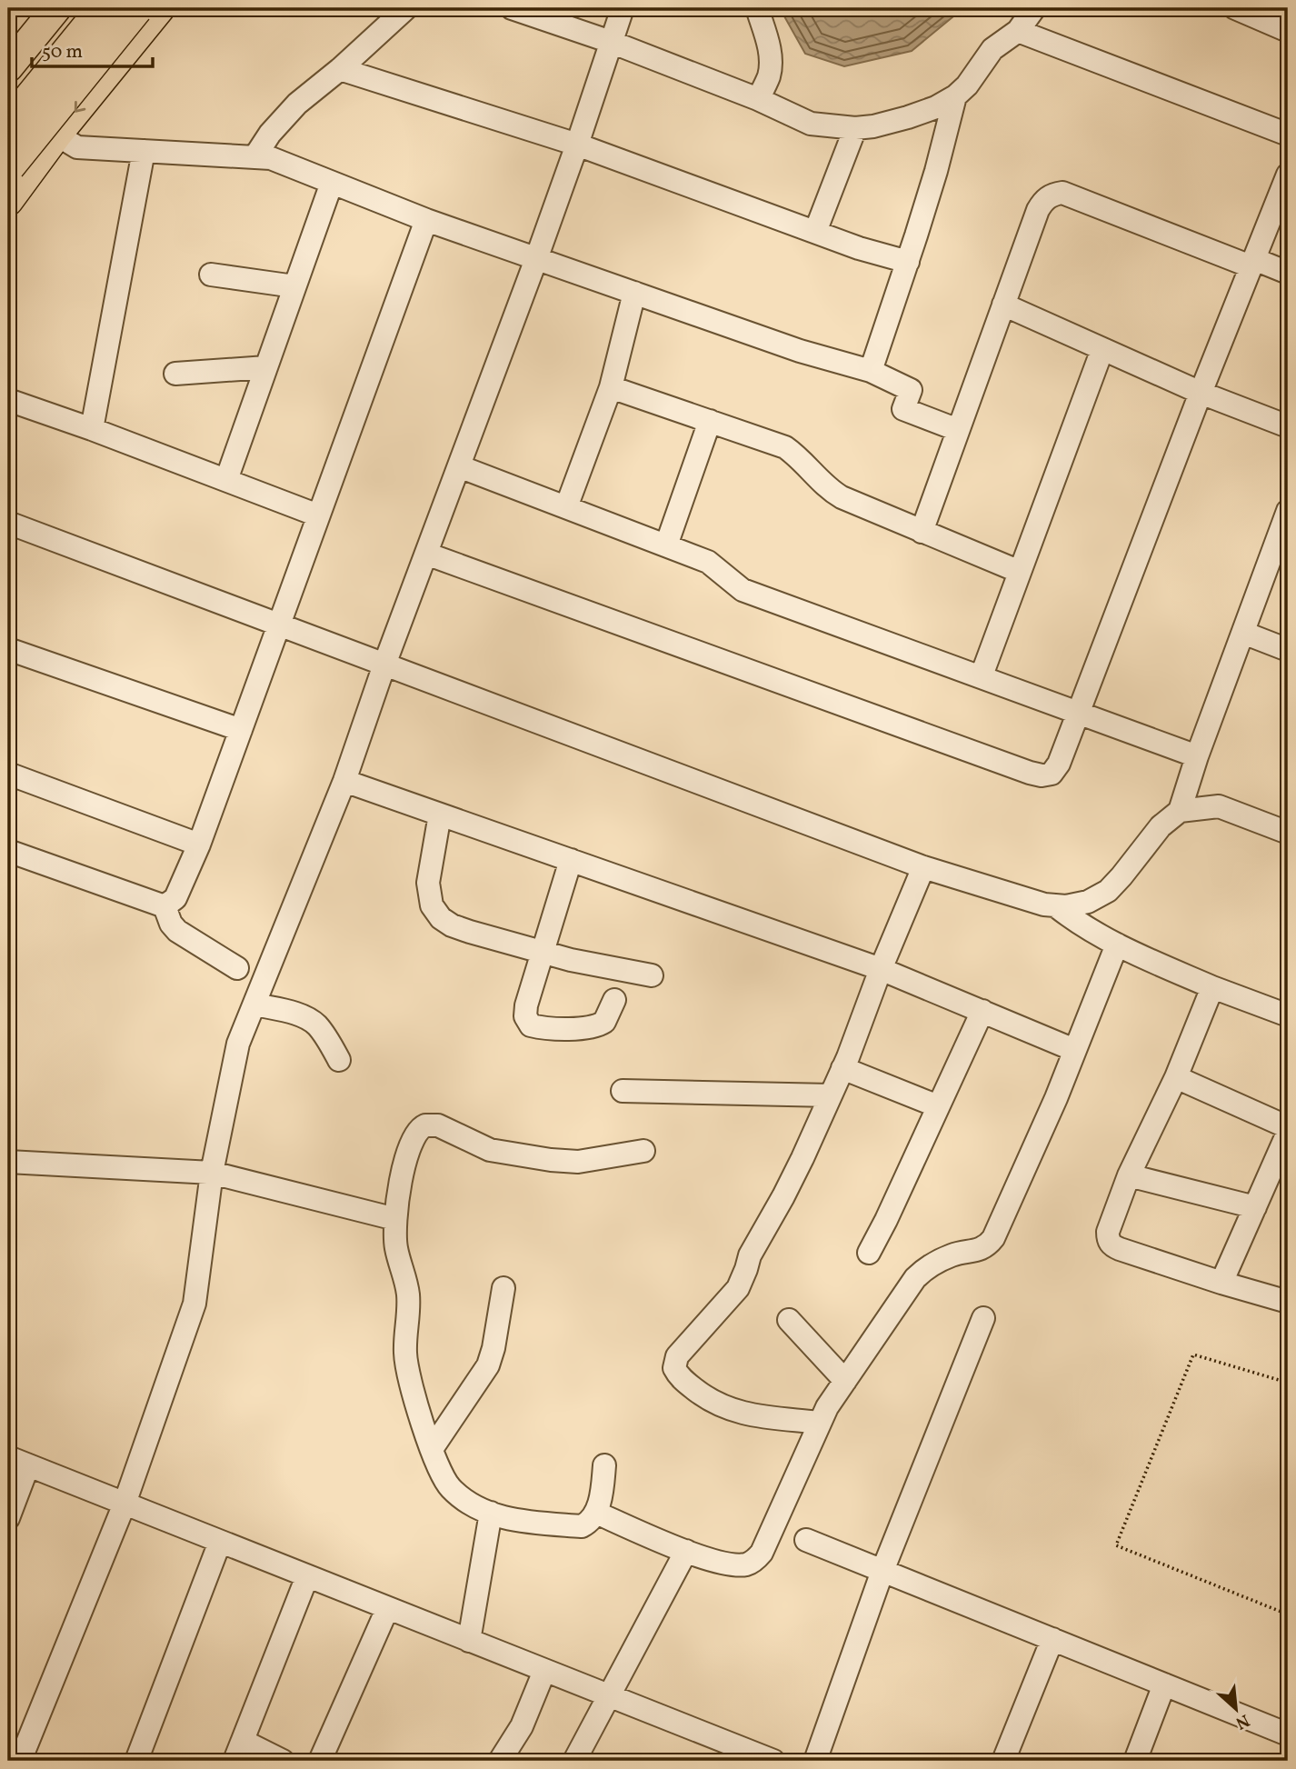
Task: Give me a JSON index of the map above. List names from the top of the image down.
{
  "scale_bar": "50 m",
  "north": "bottom right"
}
